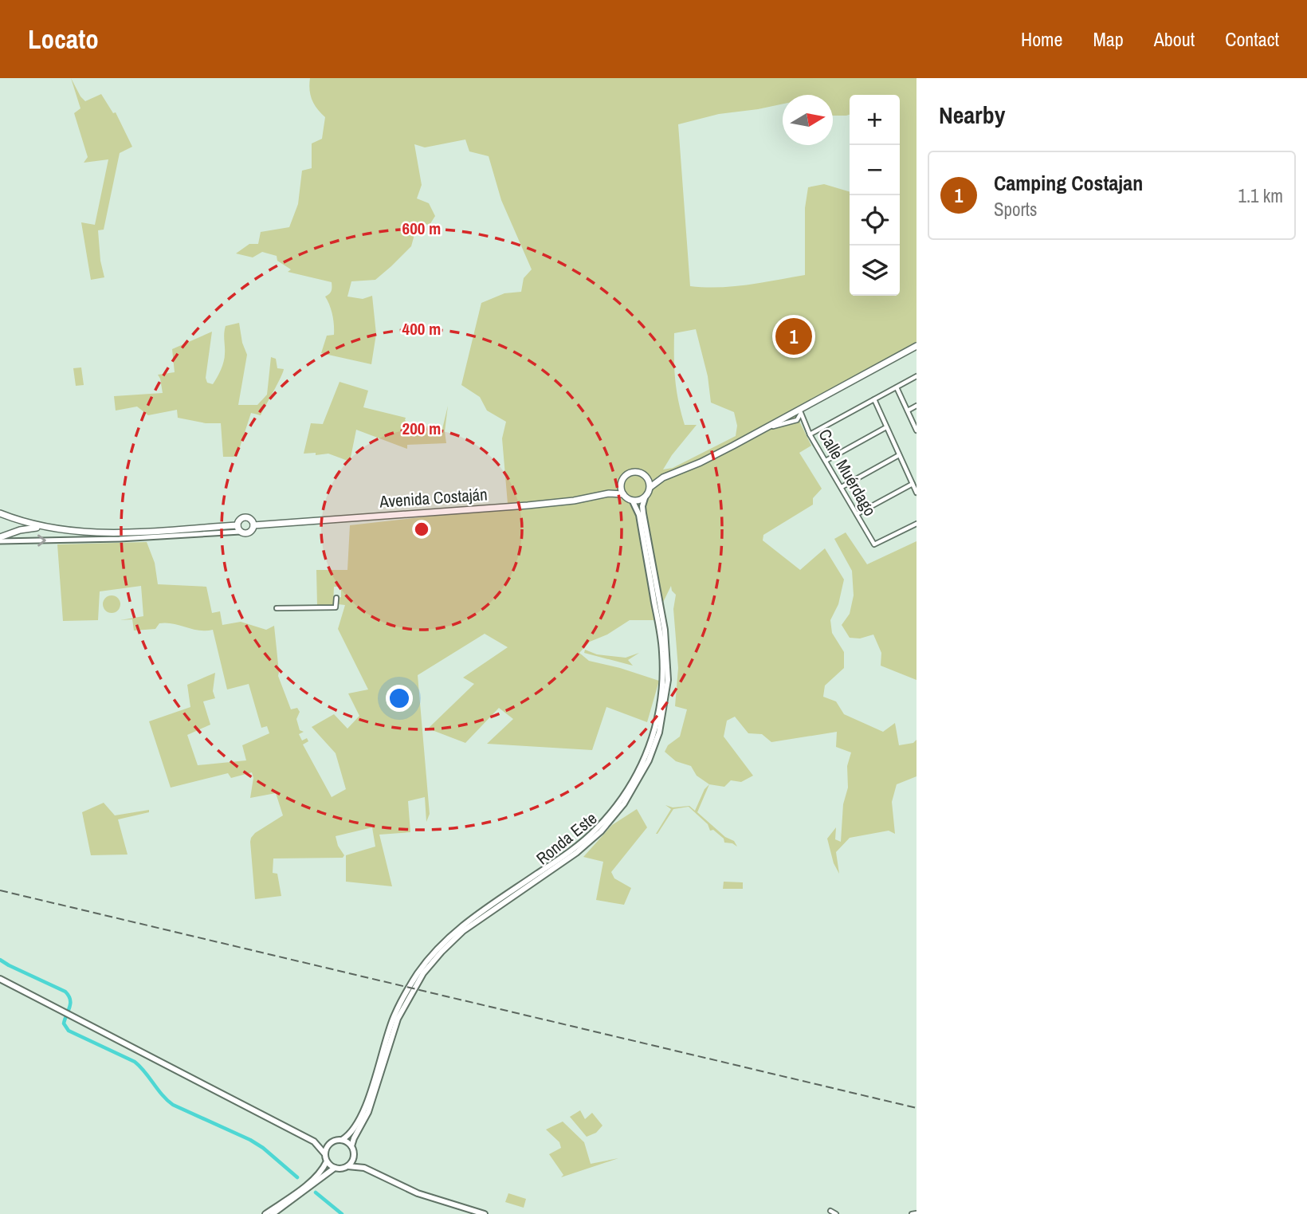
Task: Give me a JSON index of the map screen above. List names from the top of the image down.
{
  "streets": {
    "highway": ["Avenida Costaján"],
    "main road": ["Ronda Este"],
    "street": ["Calle Muérdago"]
  },
  "crossings": [
    ["Avenida Costaján", "Ronda Este"]
  ],
  "north": "right",
  "page": {
    "header": "Locato",
    "nav": [
      "Home",
      "Map",
      "About",
      "Contact"
    ],
    "heading": "Nearby",
    "map_buttons": ["+", "−"],
    "list": [
      {
        "mark": "1",
        "name": "Camping Costajan",
        "note": "Sports",
        "value": "1.1 km"
      }
    ],
    "pins": "1"
  },
  "rings": ["600 m", "400 m", "200 m"]
}
